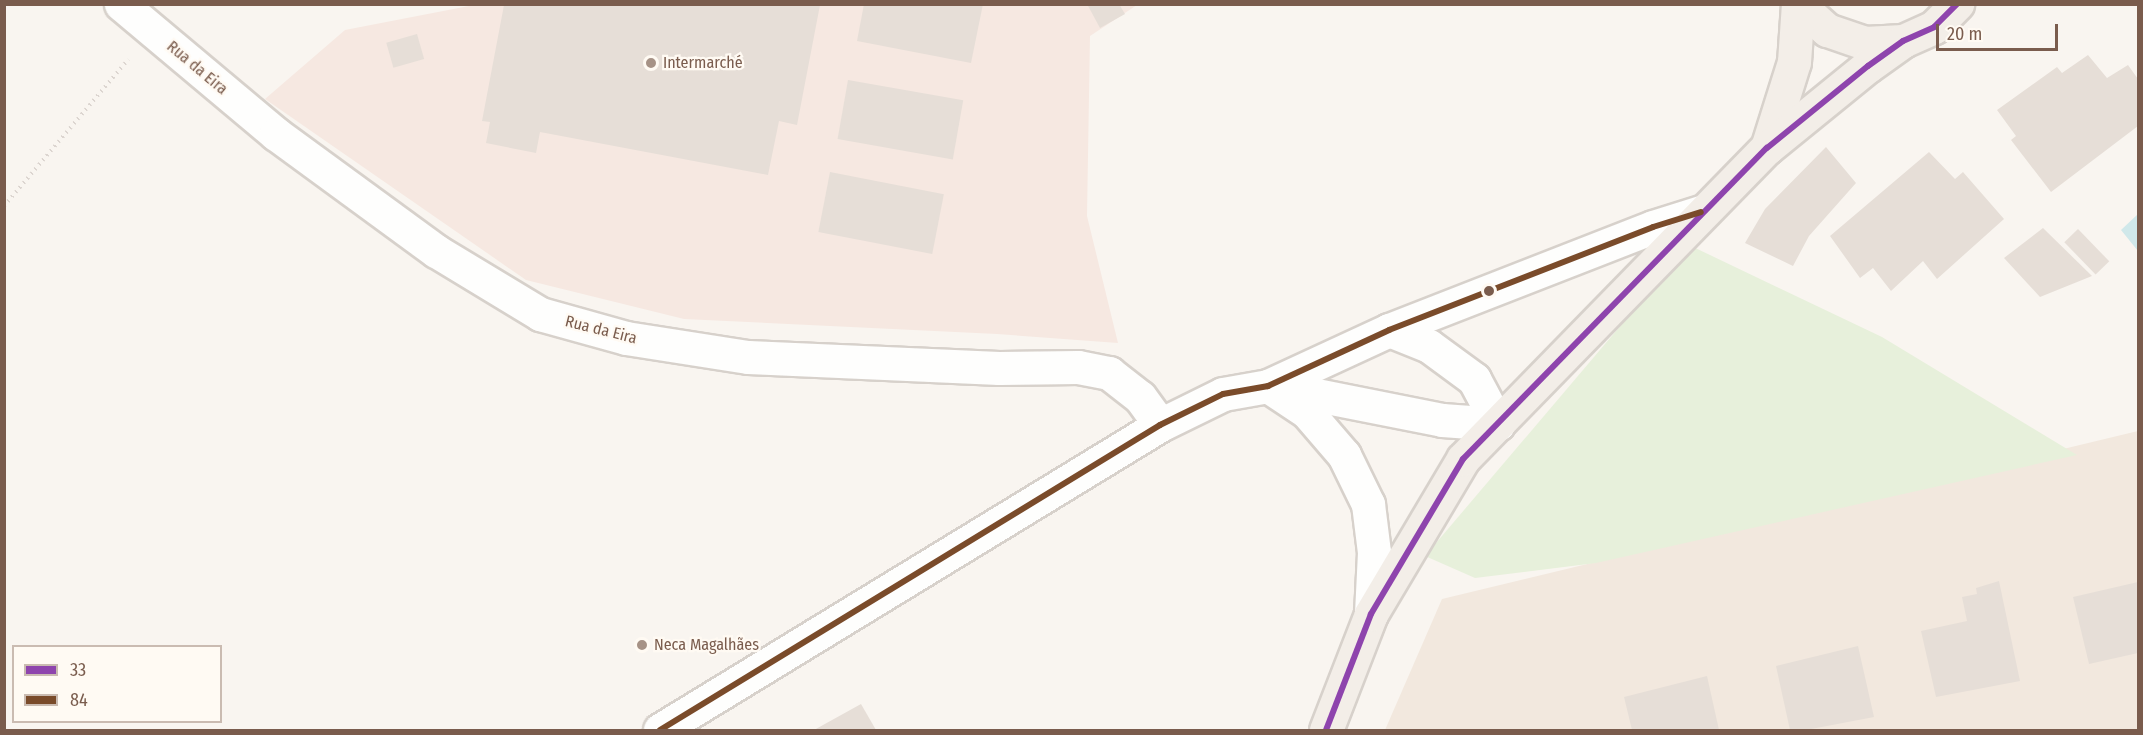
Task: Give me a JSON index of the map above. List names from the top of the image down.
{
  "streets": {
    "street": ["Rua da Eira"]
  },
  "places": ["Intermarché", "Neca Magalhães"],
  "lines": ["transit line 33", "transit line 84"],
  "legend": ["33", "84"],
  "scale_bar": "20 m"
}
